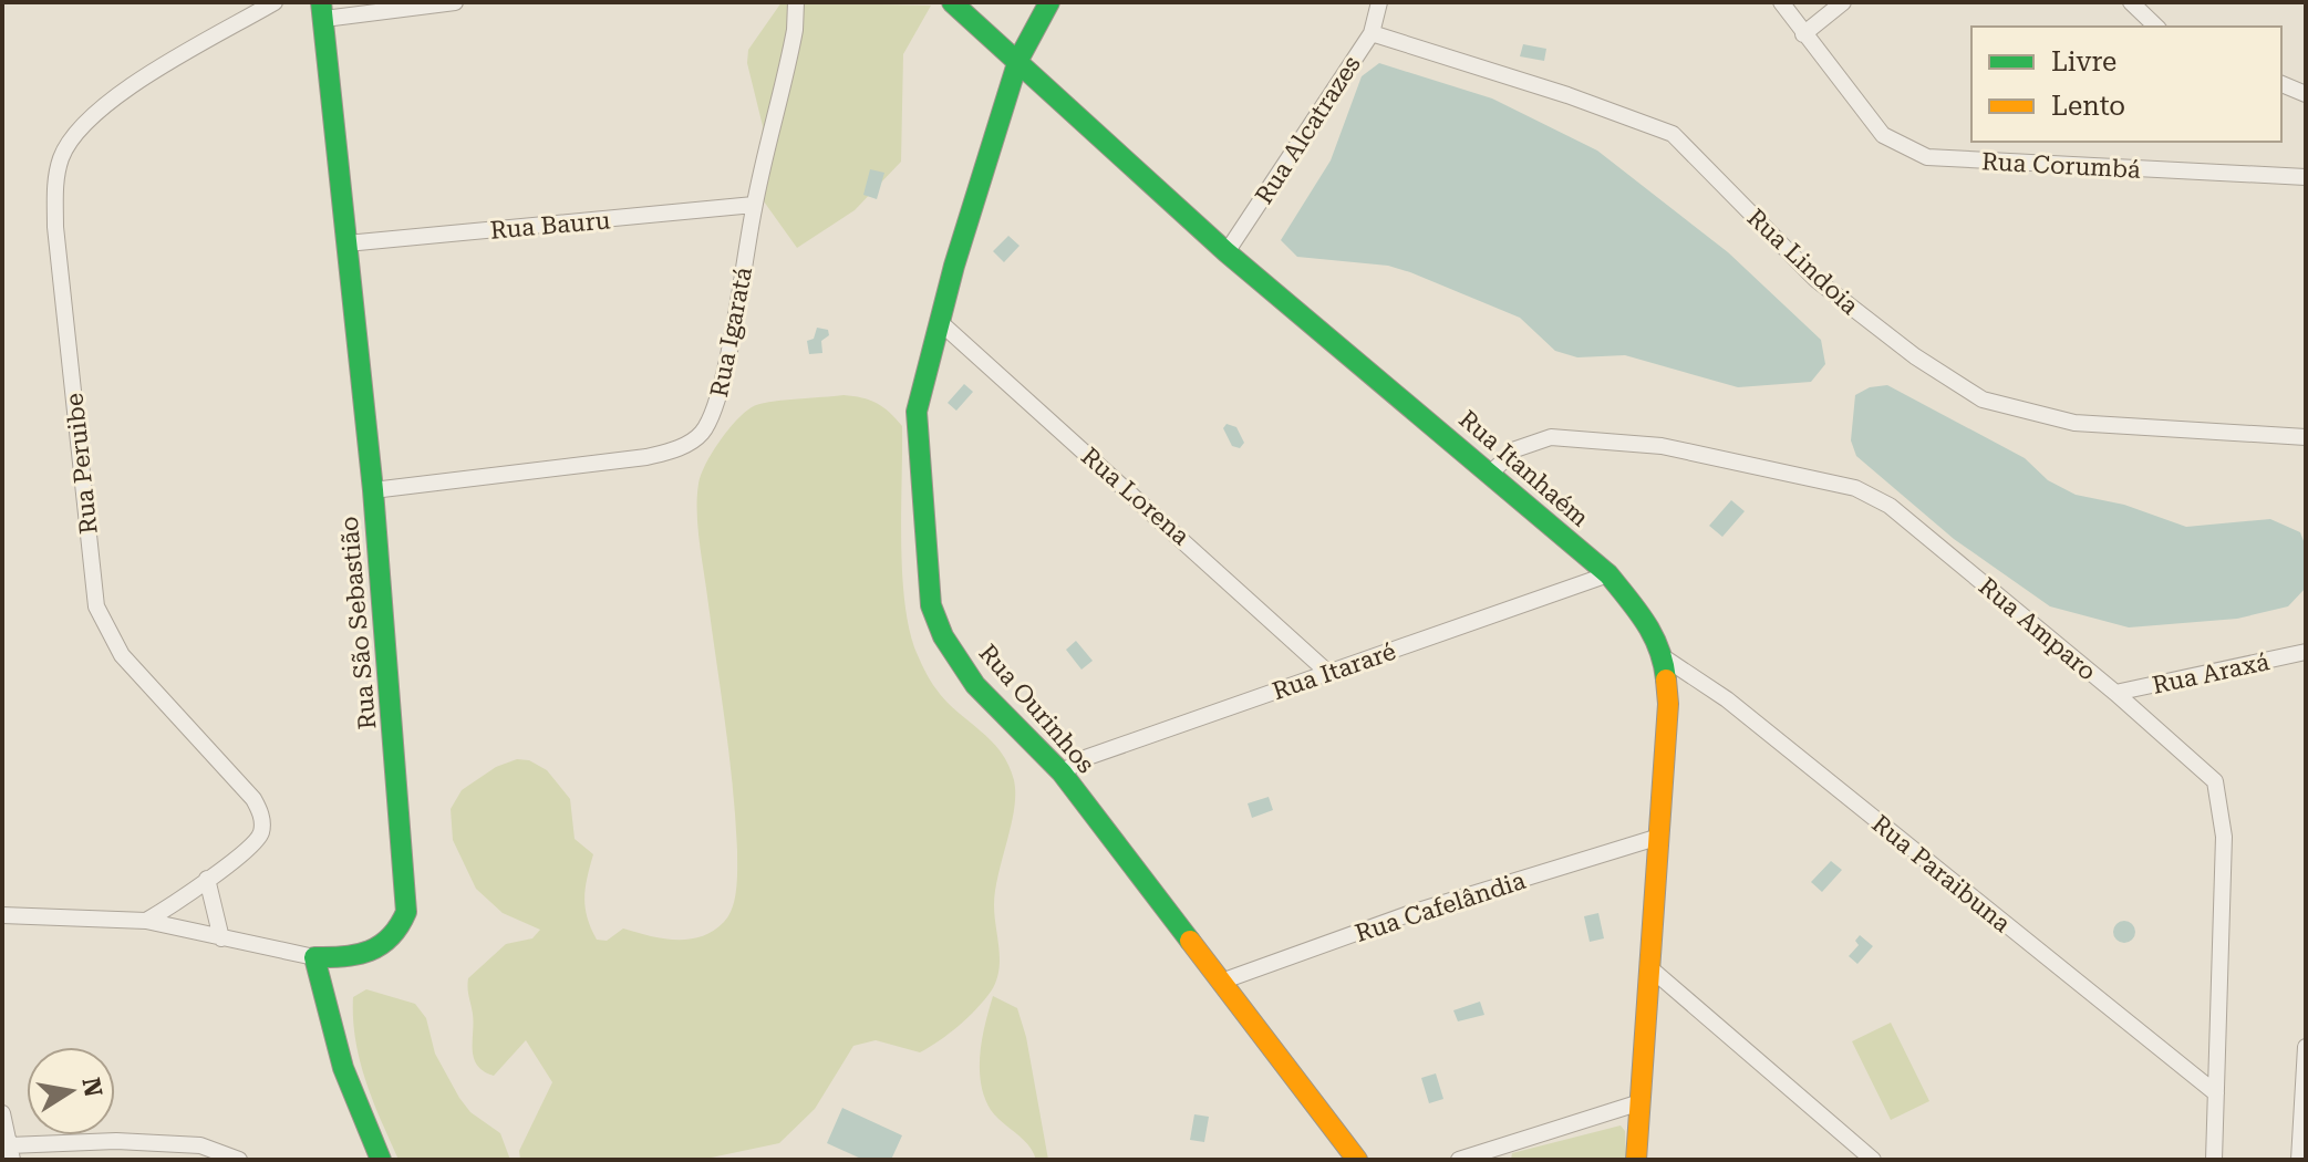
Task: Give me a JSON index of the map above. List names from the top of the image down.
{
  "streets": {
    "street": [
      "Rua Alcatrazes",
      "Rua Corumbá",
      "Rua Bauru",
      "Rua Lindoia",
      "Rua Igaratá",
      "Rua Peruibe",
      "Rua Itanhaém",
      "Rua Lorena",
      "Rua São Sebastião",
      "Rua Amparo",
      "Rua Itararé",
      "Rua Araxá",
      "Rua Ourinhos",
      "Rua Paraibuna",
      "Rua Cafelândia"
    ]
  },
  "crossings": [
    ["Rua Alcatrazes", "Rua Lindoia"],
    ["Rua Alcatrazes", "Rua Itanhaém"],
    ["Rua Bauru", "Rua Igaratá"],
    ["Rua Bauru", "Rua São Sebastião"],
    ["Rua Igaratá", "Rua São Sebastião"],
    ["Rua Itanhaém", "Rua Amparo"],
    ["Rua Itanhaém", "Rua Itararé"],
    ["Rua Itanhaém", "Rua Ourinhos"],
    ["Rua Itanhaém", "Rua Paraibuna"],
    ["Rua Itanhaém", "Rua Cafelândia"],
    ["Rua Lorena", "Rua Itararé"],
    ["Rua Lorena", "Rua Ourinhos"],
    ["Rua Amparo", "Rua Araxá"],
    ["Rua Amparo", "Rua Paraibuna"],
    ["Rua Itararé", "Rua Ourinhos"],
    ["Rua Ourinhos", "Rua Cafelândia"]
  ],
  "legend": ["Livre", "Lento"],
  "north": "right"
}
